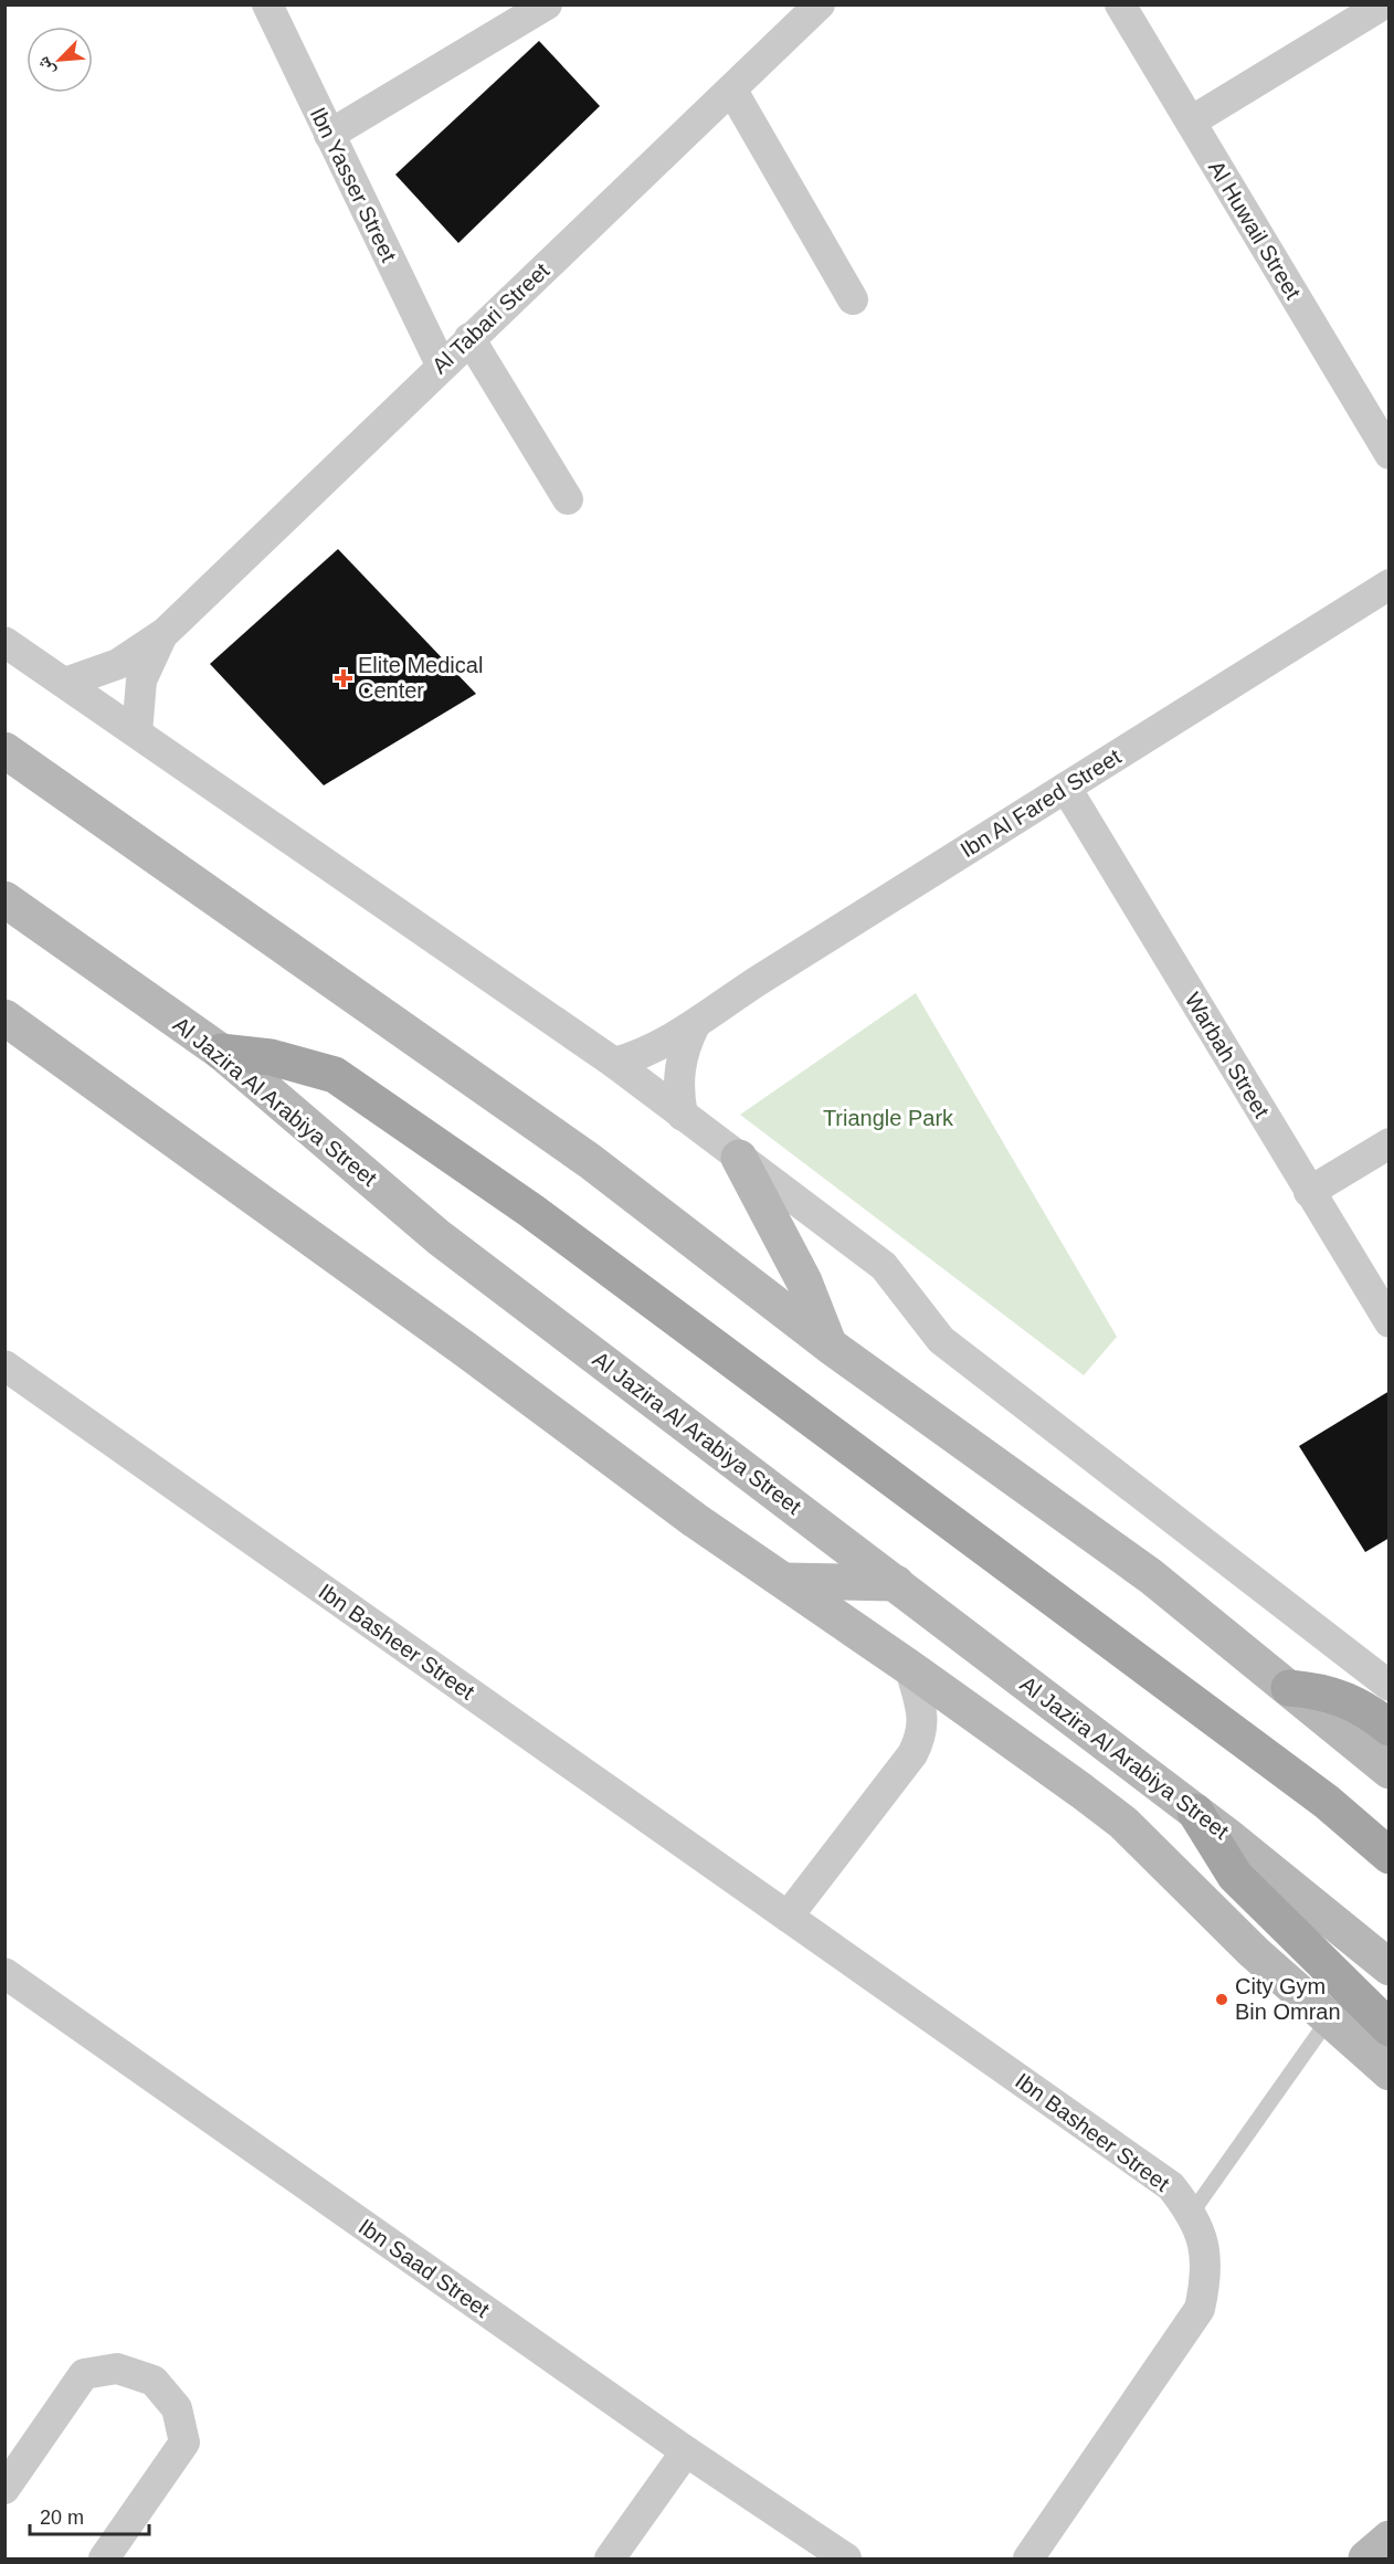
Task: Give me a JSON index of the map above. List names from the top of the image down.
{
  "streets": {
    "main road": ["Al Jazira Al Arabiya Street"],
    "street": [
      "Ibn Yasser Street",
      "Al Huwail Street",
      "Al Tabari Street",
      "Ibn Al Fared Street",
      "Warbah Street",
      "Ibn Basheer Street",
      "Ibn Saad Street"
    ]
  },
  "crossings": [
    ["Ibn Yasser Street", "Al Tabari Street"],
    ["Ibn Al Fared Street", "Warbah Street"]
  ],
  "parks": ["Triangle Park"],
  "places": {
    "health": ["Elite Medical Center"],
    "other": ["City Gym Bin Omran"]
  },
  "scale_bar": "20 m",
  "north": "bottom left"
}
